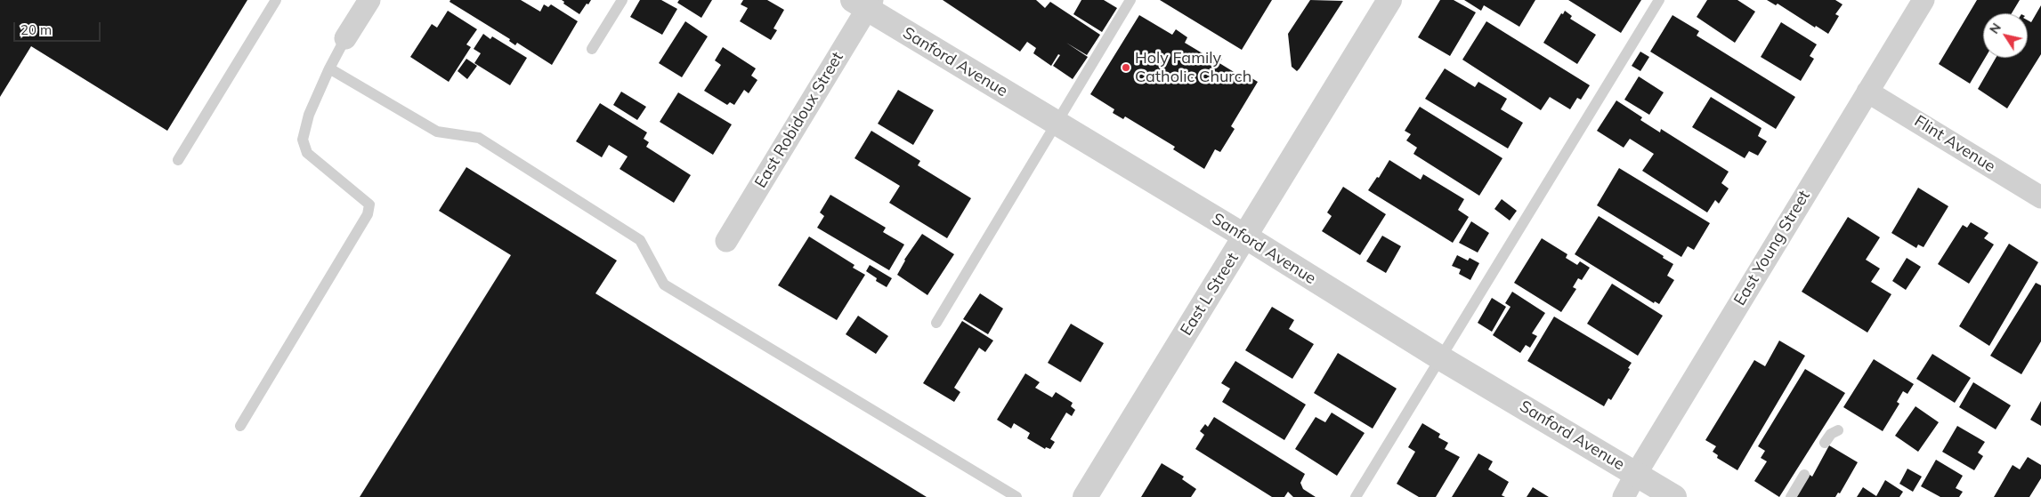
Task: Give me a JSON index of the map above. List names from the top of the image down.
{
  "streets": {
    "street": [
      "Sanford Avenue",
      "East Robidoux Street",
      "Flint Avenue",
      "East Young Street",
      "East L Street"
    ]
  },
  "crossings": [
    ["Sanford Avenue", "East Robidoux Street"],
    ["Sanford Avenue", "East Young Street"],
    ["Sanford Avenue", "East L Street"],
    ["Flint Avenue", "East Young Street"]
  ],
  "places": ["Holy Family Catholic Church"],
  "scale_bar": "20 m",
  "north": "top left"
}
